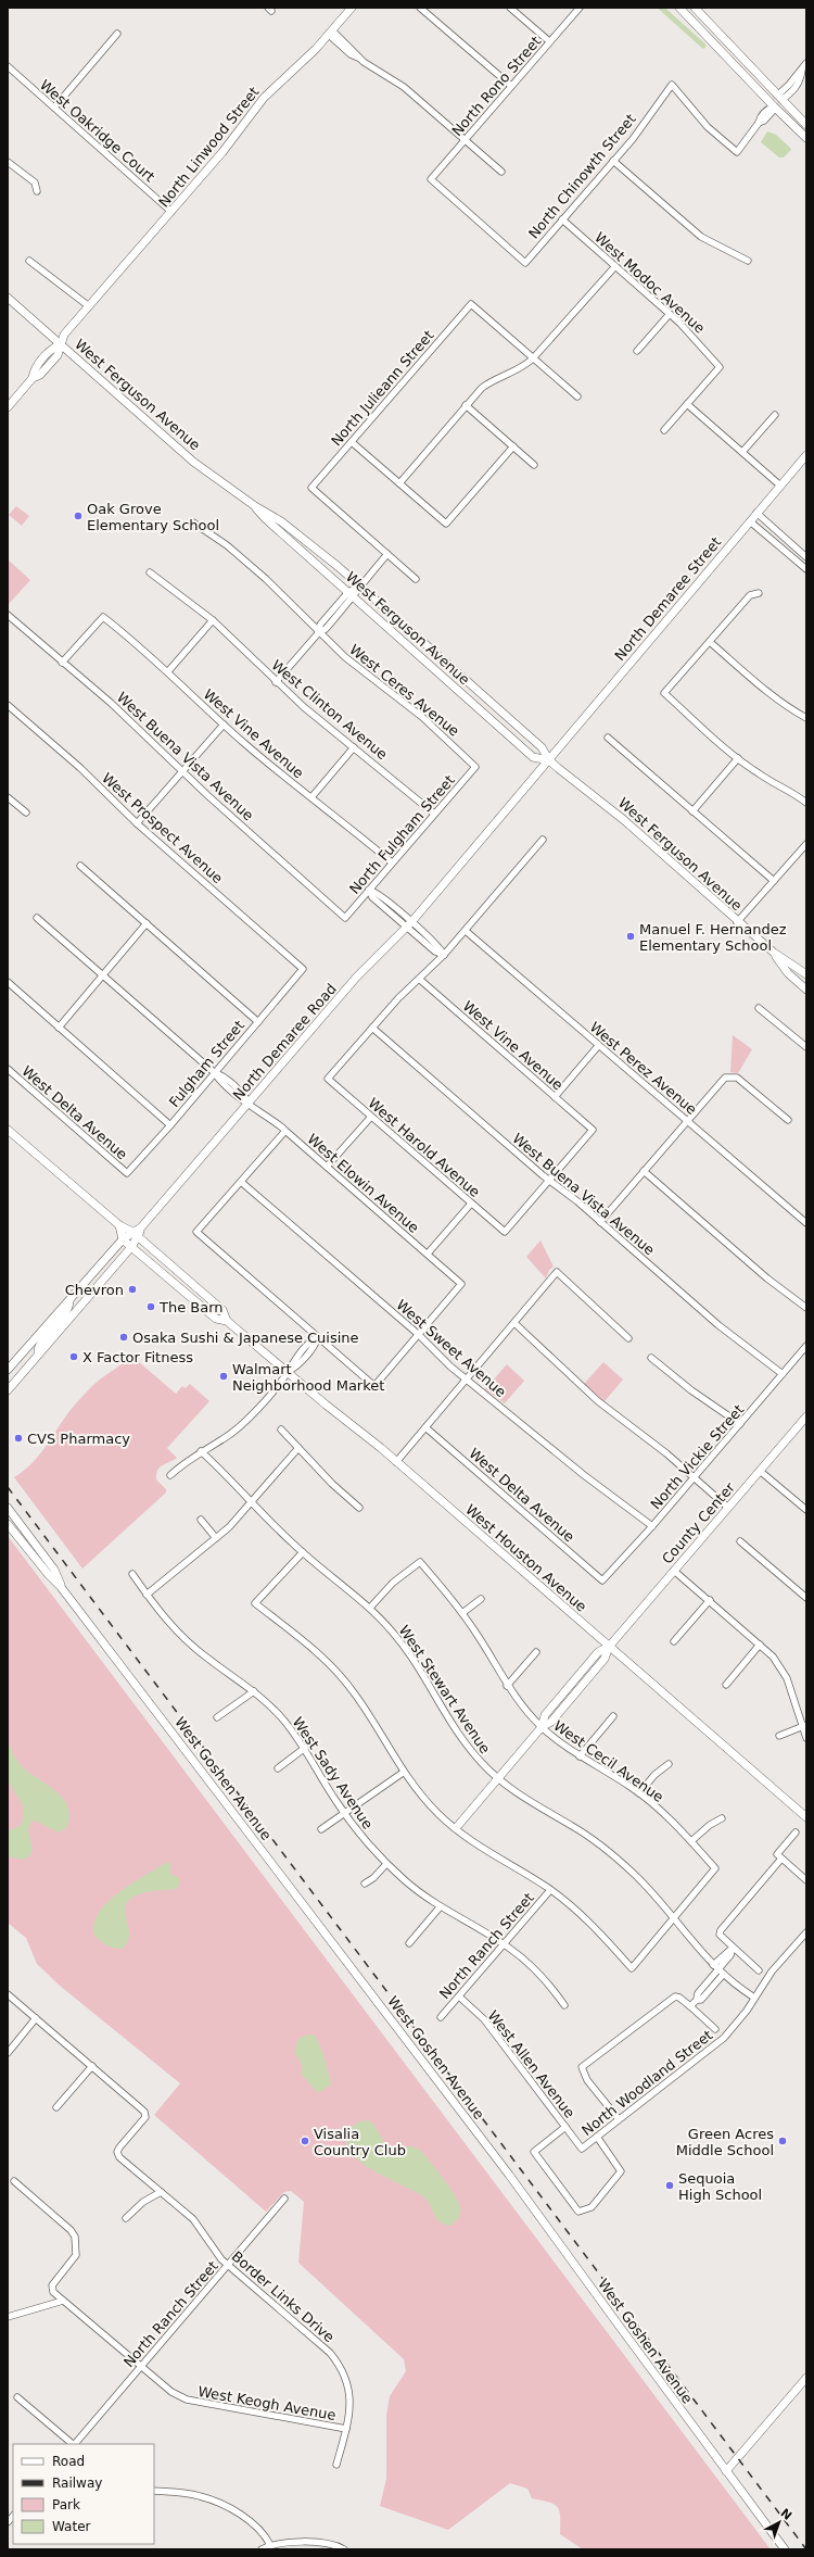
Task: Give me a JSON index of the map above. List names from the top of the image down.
{
  "streets": {
    "main road": [
      "North Linwood Street",
      "West Ferguson Avenue",
      "North Demaree Street",
      "North Demaree Road",
      "County Center",
      "West Houston Avenue",
      "West Goshen Avenue"
    ],
    "street": [
      "North Rono Street",
      "West Oakridge Court",
      "North Chinowth Street",
      "West Modoc Avenue",
      "North Julieann Street",
      "West Ceres Avenue",
      "West Clinton Avenue",
      "West Vine Avenue",
      "West Buena Vista Avenue",
      "West Prospect Avenue",
      "North Fulgham Street",
      "Fulgham Street",
      "West Perez Avenue",
      "West Delta Avenue",
      "West Harold Avenue",
      "West Elowin Avenue",
      "West Sweet Avenue",
      "North Vickie Street",
      "West Stewart Avenue",
      "West Cecil Avenue",
      "West Sady Avenue",
      "North Ranch Street",
      "West Allen Avenue",
      "North Woodland Street",
      "Border Links Drive",
      "West Keogh Avenue"
    ]
  },
  "crossings": [
    ["North Rono Street", "North Chinowth Street"],
    ["West Oakridge Court", "North Linwood Street"],
    ["North Linwood Street", "West Ferguson Avenue"],
    ["North Chinowth Street", "West Modoc Avenue"],
    ["West Ferguson Avenue", "North Demaree Street"],
    ["West Ferguson Avenue", "North Demaree Road"],
    ["North Demaree Street", "North Demaree Road"],
    ["West Ceres Avenue", "North Fulgham Street"],
    ["West Clinton Avenue", "North Fulgham Street"],
    ["West Vine Avenue", "West Buena Vista Avenue"],
    ["West Vine Avenue", "North Fulgham Street"],
    ["West Vine Avenue", "West Harold Avenue"],
    ["West Buena Vista Avenue", "North Fulgham Street"],
    ["West Buena Vista Avenue", "West Harold Avenue"],
    ["West Buena Vista Avenue", "North Vickie Street"],
    ["West Prospect Avenue", "Fulgham Street"],
    ["North Demaree Road", "West Elowin Avenue"],
    ["North Demaree Road", "West Houston Avenue"],
    ["Fulgham Street", "West Delta Avenue"],
    ["Fulgham Street", "West Elowin Avenue"],
    ["West Delta Avenue", "North Vickie Street"],
    ["West Elowin Avenue", "West Sweet Avenue"],
    ["West Sweet Avenue", "North Vickie Street"],
    ["County Center", "West Houston Avenue"],
    ["County Center", "West Stewart Avenue"],
    ["County Center", "West Cecil Avenue"],
    ["West Stewart Avenue", "West Cecil Avenue"],
    ["West Stewart Avenue", "North Woodland Street"],
    ["West Sady Avenue", "North Ranch Street"],
    ["North Ranch Street", "West Allen Avenue"],
    ["North Ranch Street", "Border Links Drive"],
    ["North Ranch Street", "West Keogh Avenue"],
    ["West Allen Avenue", "North Woodland Street"],
    ["Border Links Drive", "West Keogh Avenue"]
  ],
  "places": [
    "Oak Grove Elementary School",
    "Manuel F. Hernandez Elementary School",
    "Chevron",
    "The Barn",
    "Osaka Sushi & Japanese Cuisine",
    "X Factor Fitness",
    "Walmart Neighborhood Market",
    "CVS Pharmacy",
    "Visalia Country Club",
    "Green Acres Middle School",
    "Sequoia High School"
  ],
  "legend": [
    "Road",
    "Railway",
    "Park",
    "Water"
  ],
  "north": "top right"
}
